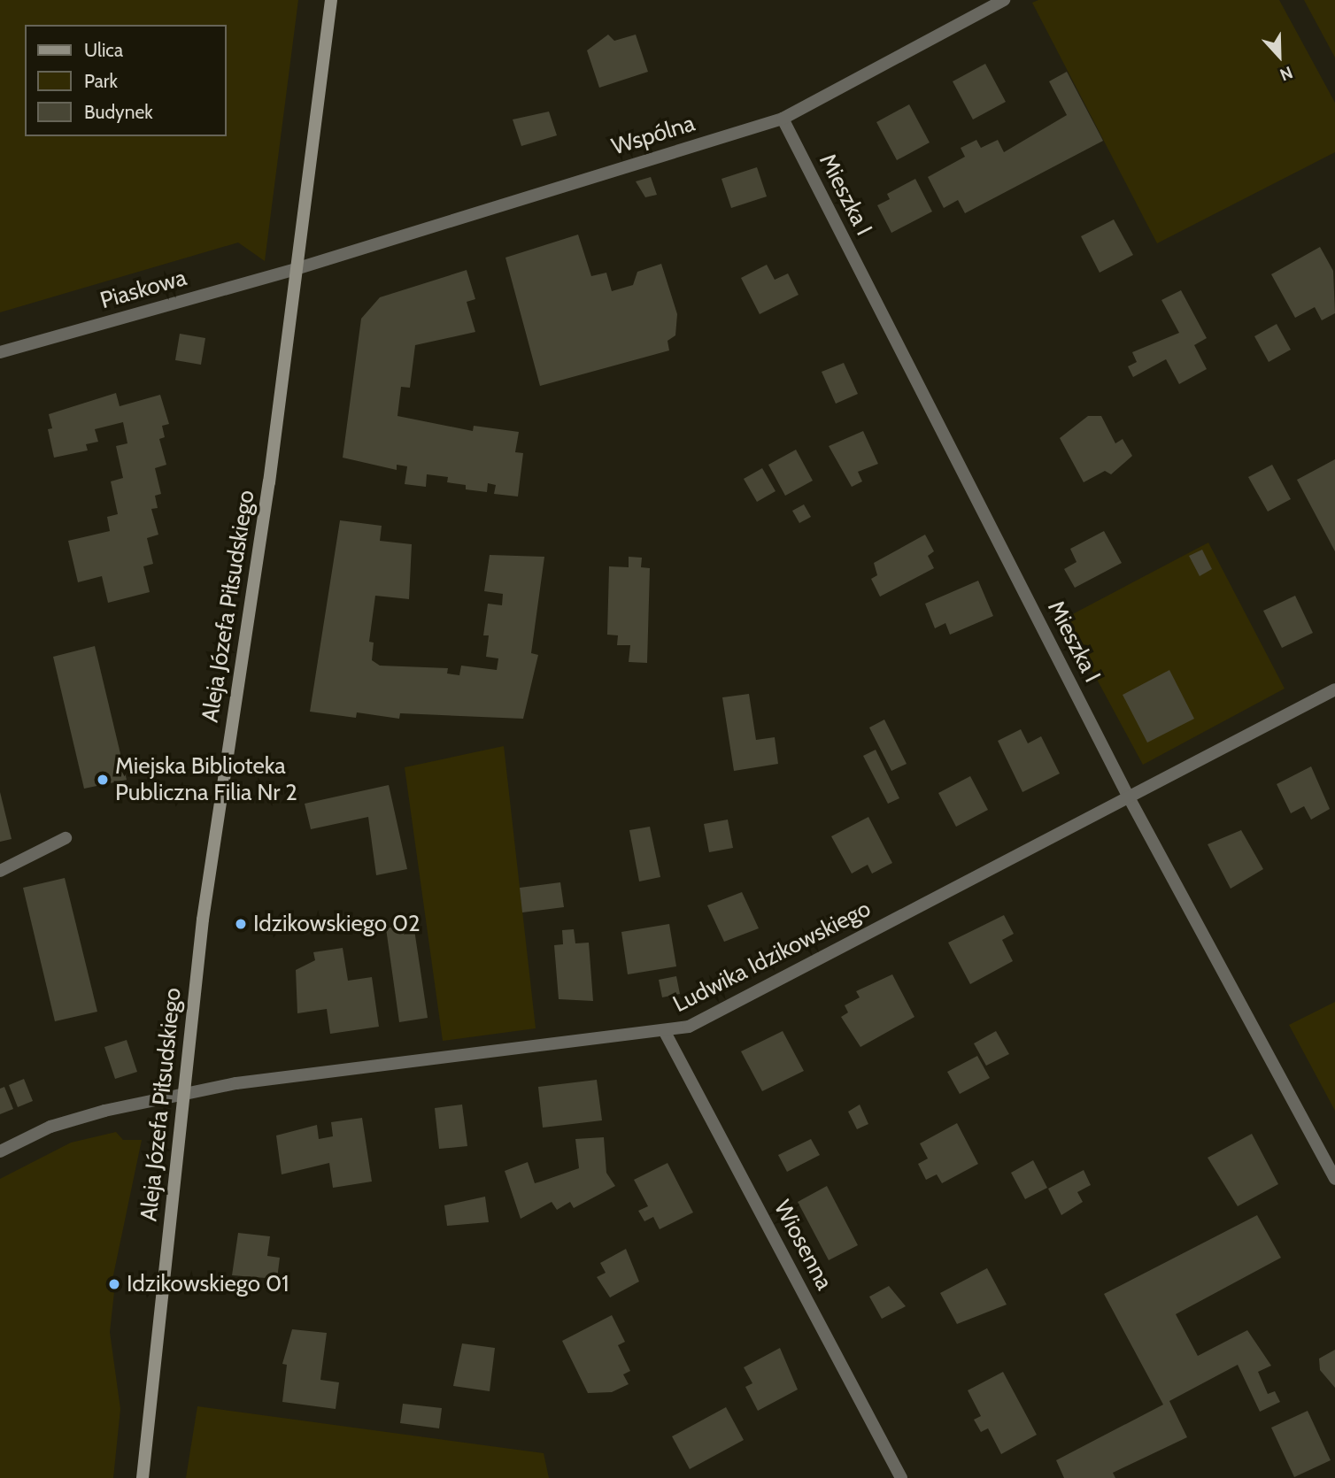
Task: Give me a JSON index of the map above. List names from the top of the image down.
{
  "streets": {
    "main road": ["Aleja Józefa Piłsudskiego"],
    "street": [
      "Wspólna",
      "Mieszka I",
      "Piaskowa",
      "Ludwika Idzikowskiego",
      "Wiosenna"
    ]
  },
  "crossings": [
    ["Wspólna", "Mieszka I"],
    ["Wspólna", "Piaskowa"],
    ["Wspólna", "Aleja Józefa Piłsudskiego"],
    ["Mieszka I", "Ludwika Idzikowskiego"],
    ["Piaskowa", "Aleja Józefa Piłsudskiego"],
    ["Aleja Józefa Piłsudskiego", "Ludwika Idzikowskiego"],
    ["Ludwika Idzikowskiego", "Wiosenna"]
  ],
  "places": ["Miejska Biblioteka Publiczna Filia Nr 2", "Idzikowskiego 02", "Idzikowskiego 01"],
  "legend": ["Ulica", "Park", "Budynek"],
  "north": "bottom"
}
